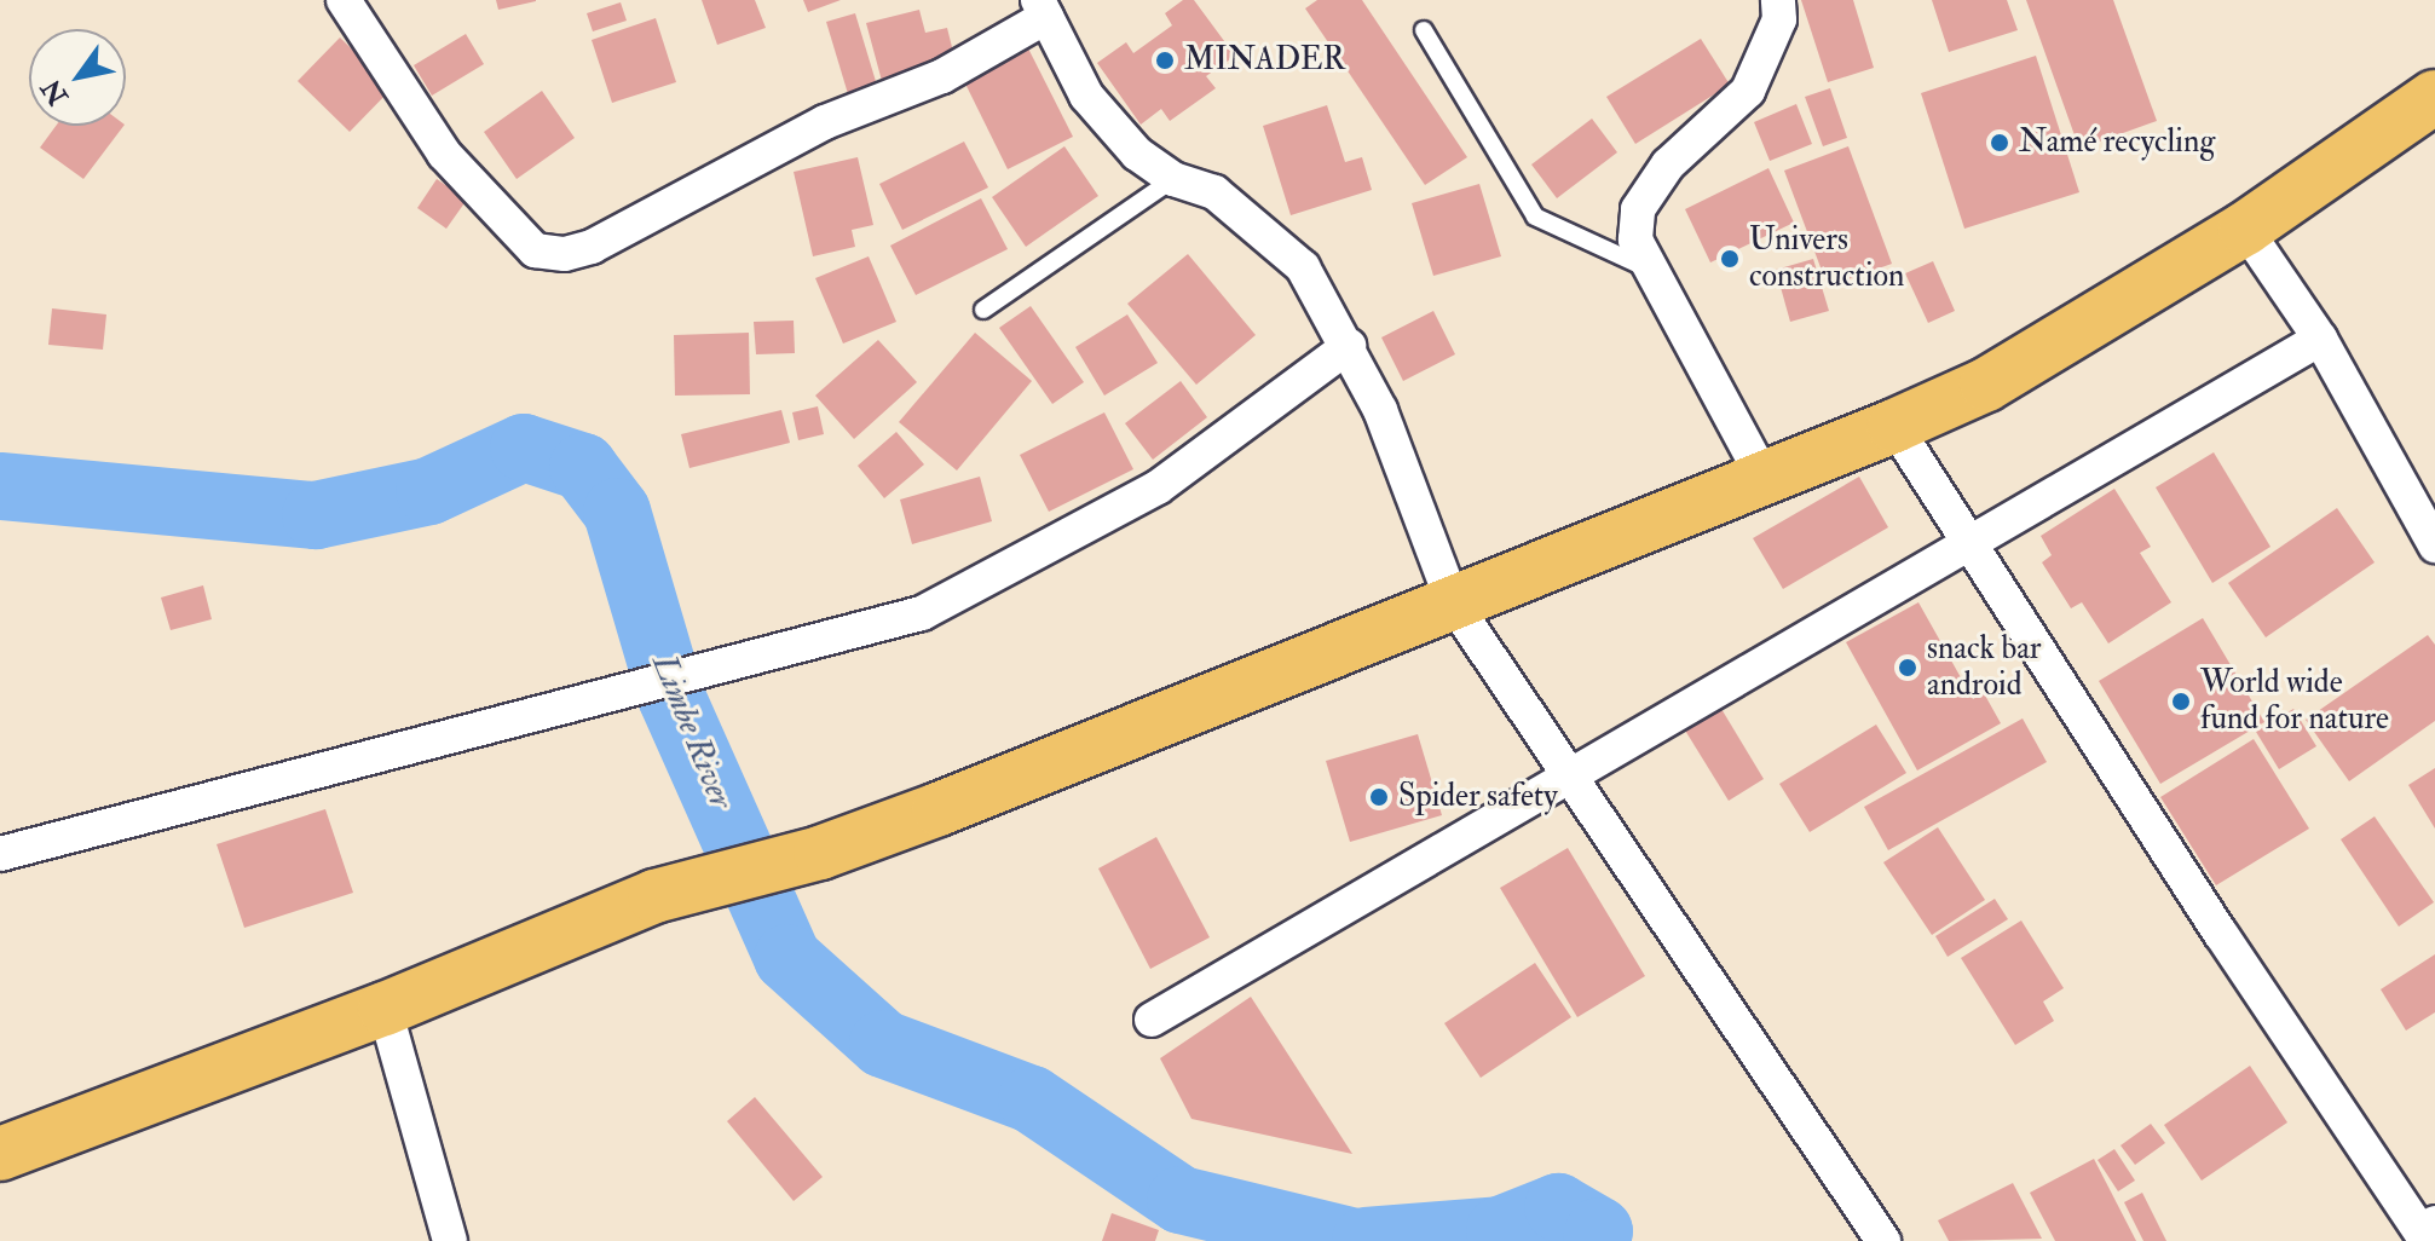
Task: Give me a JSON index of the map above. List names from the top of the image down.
{
  "water": ["Limbe River"],
  "places": [
    "MINADER",
    "Namé recycling",
    "Univers construction",
    "snack bar android",
    "World wide fund for nature",
    "Spider safety"
  ],
  "north": "bottom left"
}
